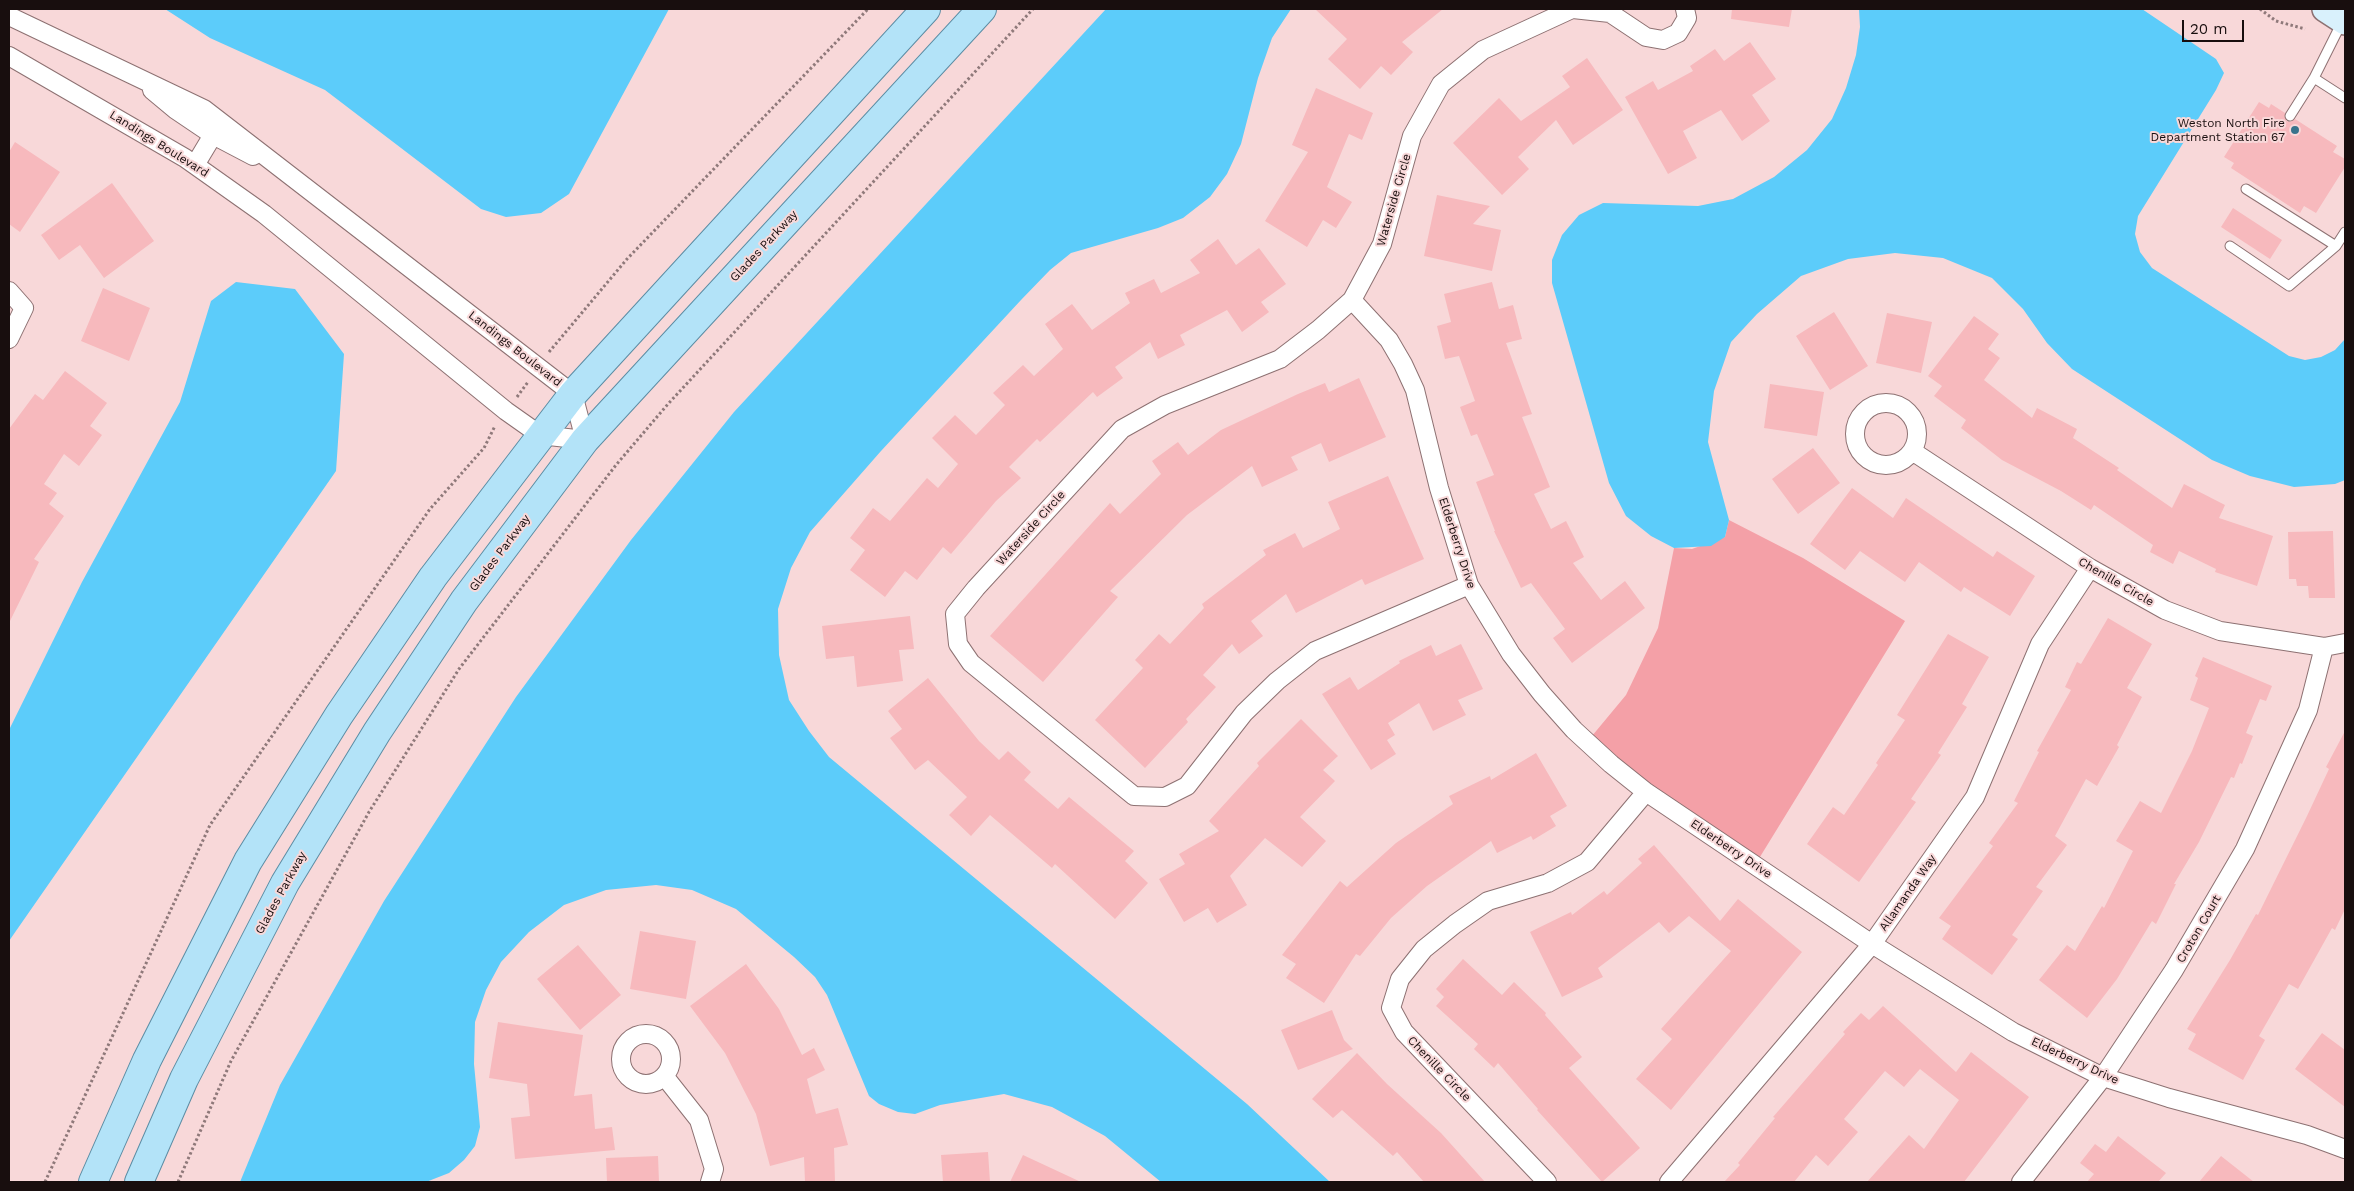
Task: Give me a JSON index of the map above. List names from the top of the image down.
{
  "streets": {
    "main road": ["Glades Parkway"],
    "street": [
      "Landings Boulevard",
      "Waterside Circle",
      "Elderberry Drive",
      "Chenille Circle",
      "Allamanda Way",
      "Croton Court"
    ]
  },
  "crossings": [
    ["Landings Boulevard", "Glades Parkway"],
    ["Waterside Circle", "Elderberry Drive"],
    ["Elderberry Drive", "Chenille Circle"],
    ["Elderberry Drive", "Allamanda Way"],
    ["Elderberry Drive", "Croton Court"],
    ["Chenille Circle", "Allamanda Way"],
    ["Chenille Circle", "Croton Court"]
  ],
  "places": ["Weston North Fire Department Station 67"],
  "scale_bar": "20 m"
}
